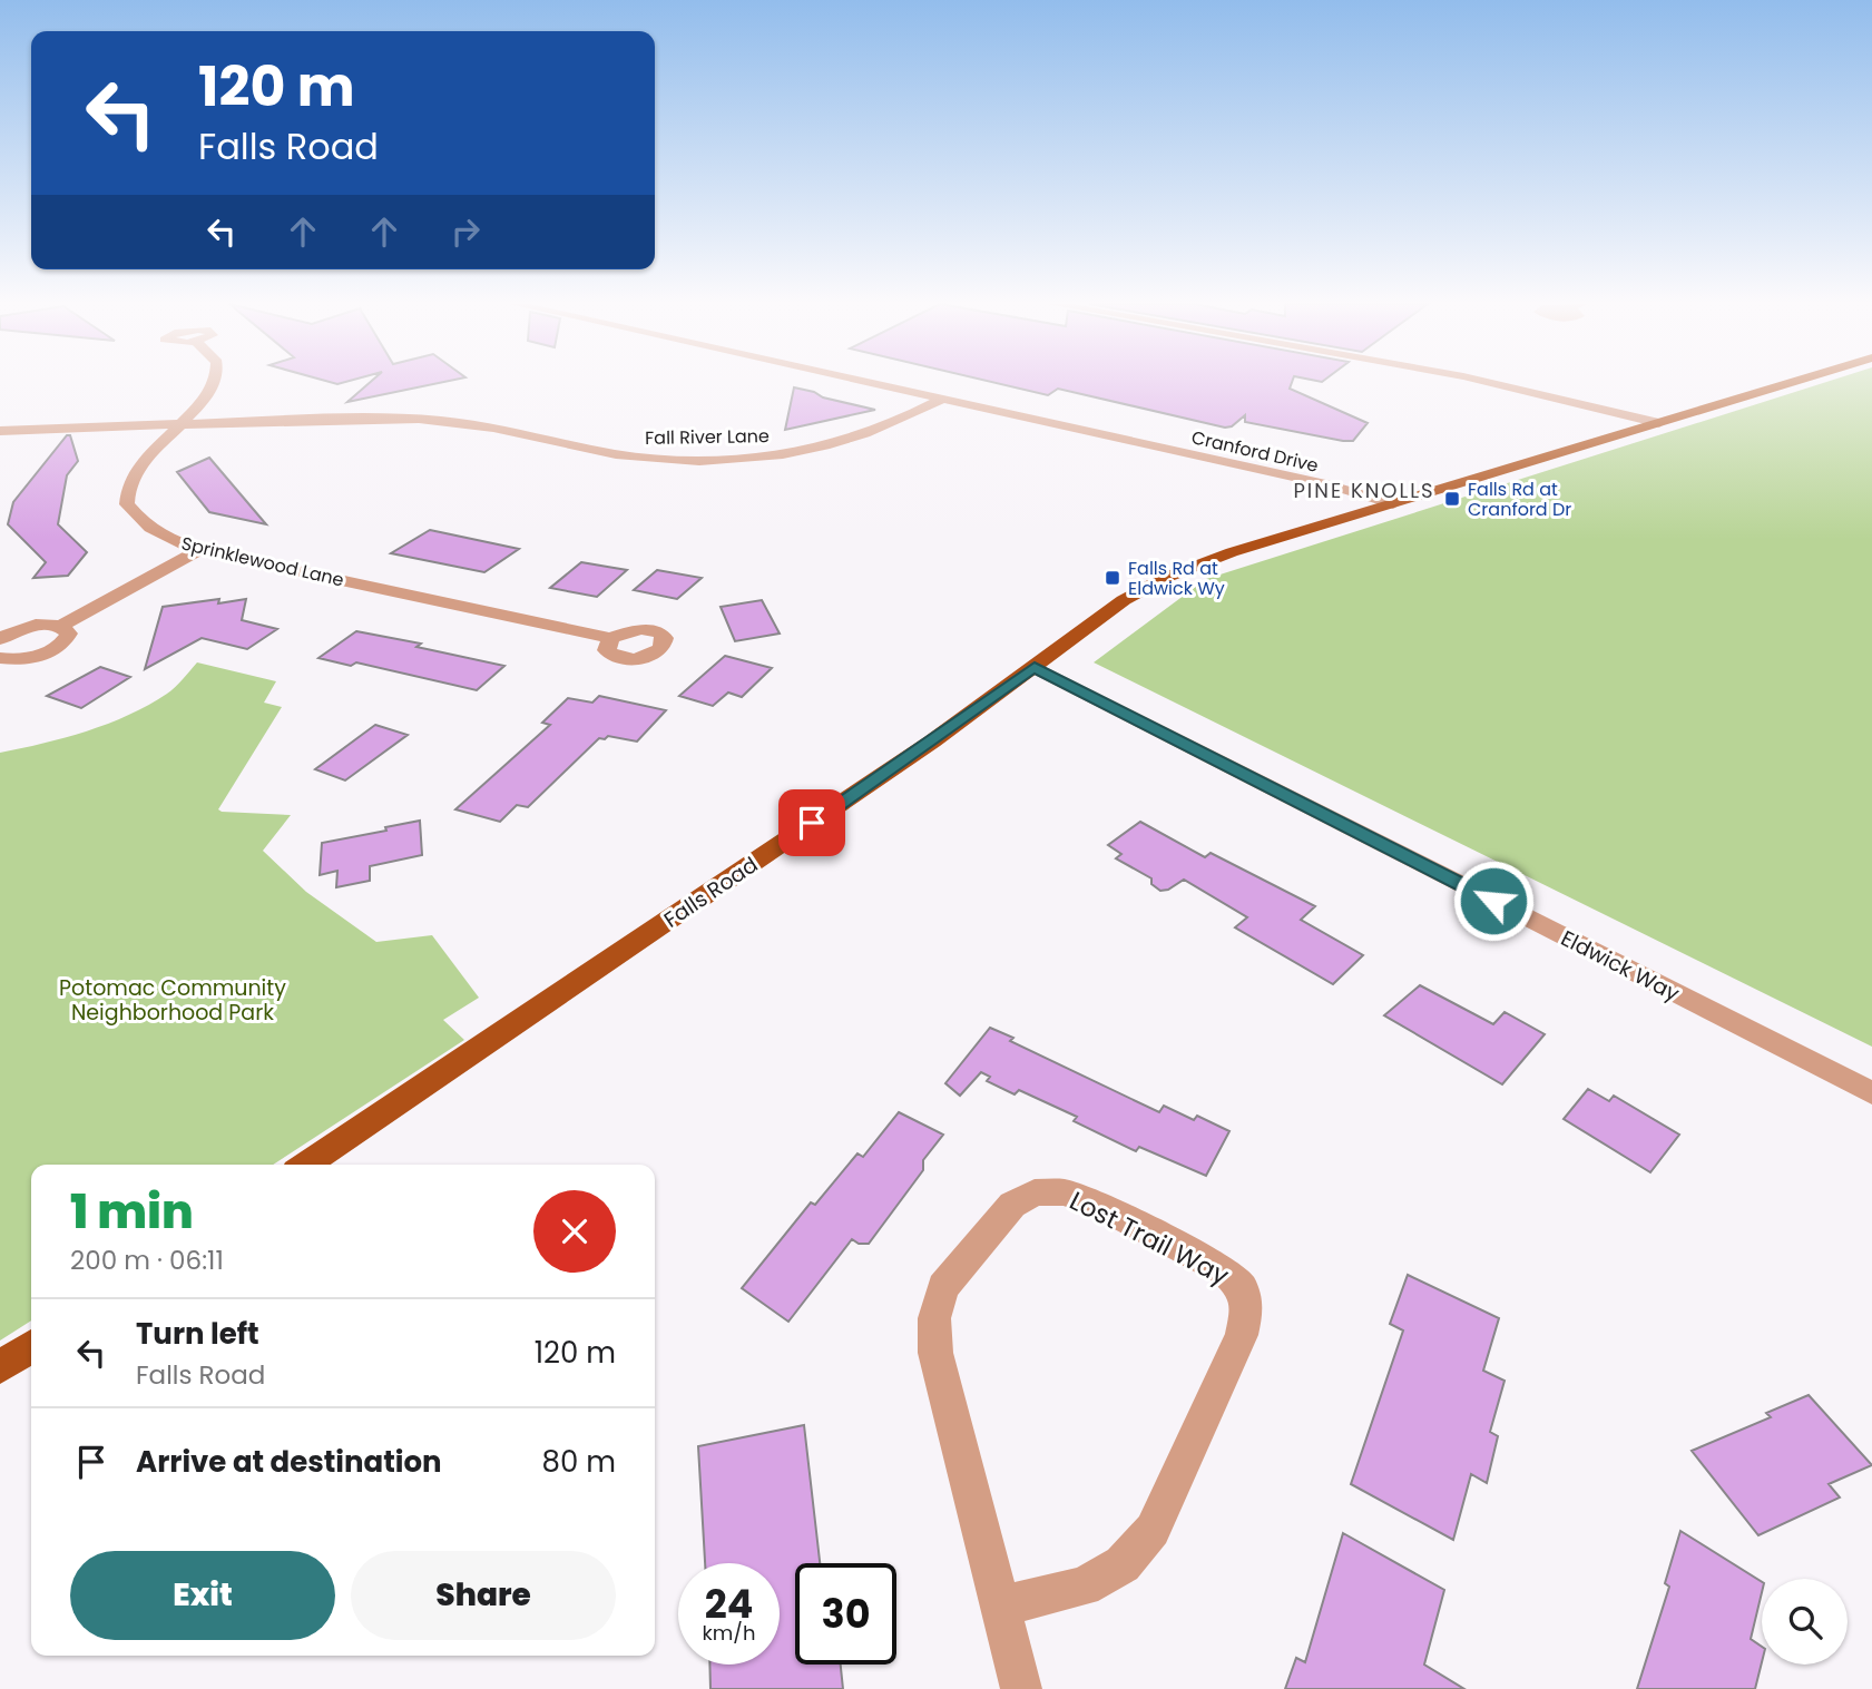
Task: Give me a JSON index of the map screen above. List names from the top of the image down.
{
  "streets": {
    "main road": ["Falls Road"],
    "street": [
      "Fall River Lane",
      "Cranford Drive",
      "Sprinklewood Lane",
      "Eldwick Way",
      "Lost Trail Way"
    ]
  },
  "crossings": [
    ["Fall River Lane", "Cranford Drive"],
    ["Fall River Lane", "Sprinklewood Lane"],
    ["Cranford Drive", "Falls Road"],
    ["Falls Road", "Eldwick Way"]
  ],
  "districts": ["PINE KNOLLS"],
  "parks": ["Potomac Community Neighborhood Park"],
  "places": {
    "transit": ["Falls Rd at Cranford Dr", "Falls Rd at Eldwick Wy"]
  },
  "page": {
    "turn": ["120 m", "Falls Road"],
    "heading": ["1 min", "200 m · 06:11"],
    "list": [
      {
        "name": "Turn left",
        "note": "Falls Road",
        "value": "120 m"
      },
      {
        "name": "Arrive at destination",
        "value": "80 m"
      }
    ],
    "buttons": ["Exit", "Share"],
    "speed": "24 km/h",
    "limit": "30"
  }
}
